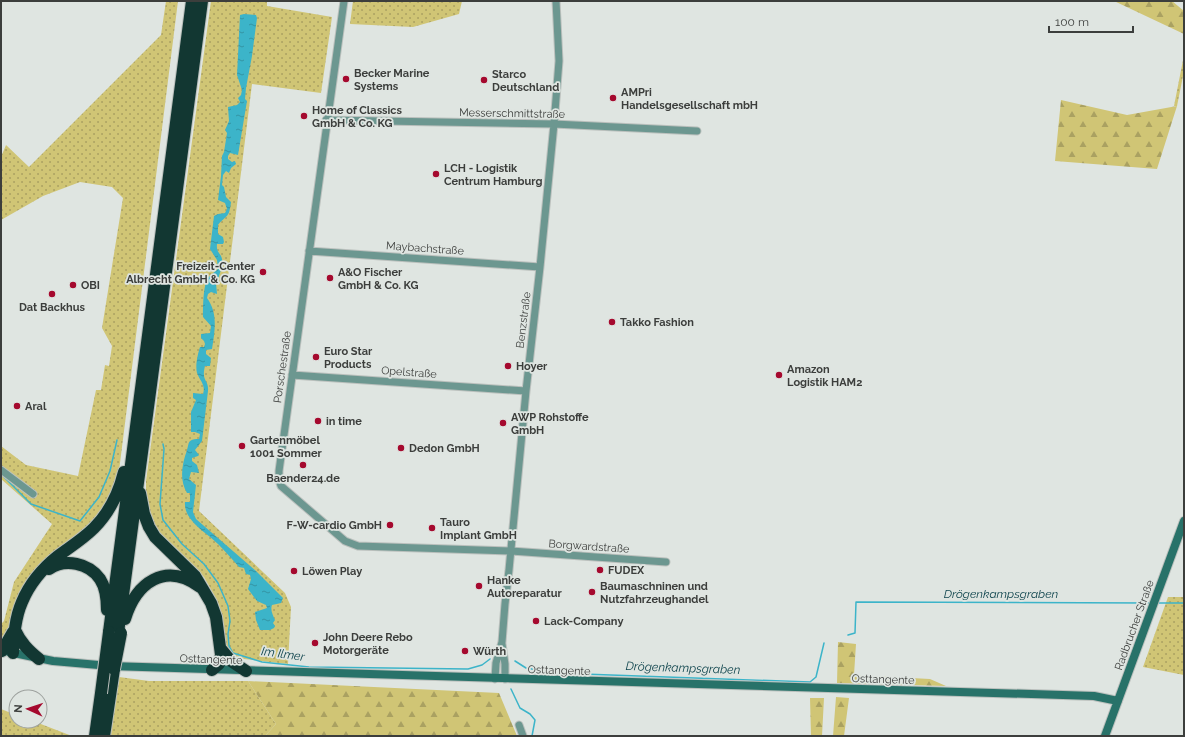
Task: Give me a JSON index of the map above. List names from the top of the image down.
{
  "streets": {
    "street": [
      "Messerschmittstraße",
      "Maybachstraße",
      "Benzstraße",
      "Porschestraße",
      "Opelstraße",
      "Borgwardstraße",
      "Radbrucher Straße",
      "Osttangente"
    ]
  },
  "crossings": [
    ["Messerschmittstraße", "Benzstraße"],
    ["Messerschmittstraße", "Porschestraße"],
    ["Maybachstraße", "Benzstraße"],
    ["Maybachstraße", "Porschestraße"],
    ["Benzstraße", "Porschestraße"],
    ["Benzstraße", "Opelstraße"],
    ["Benzstraße", "Borgwardstraße"],
    ["Benzstraße", "Osttangente"],
    ["Porschestraße", "Opelstraße"],
    ["Porschestraße", "Borgwardstraße"],
    ["Radbrucher Straße", "Osttangente"]
  ],
  "water": ["Drögenkampsgraben", "Im Ilmer"],
  "places": [
    "Becker Marine Systems",
    "Starco Deutschland",
    "AMPri Handelsgesellschaft mbH",
    "Home of Classics GmbH & Co. KG",
    "LCH - Logistik Centrum Hamburg",
    "Freizeit-Center Albrecht GmbH & Co. KG",
    "A&O Fischer GmbH & Co. KG",
    "OBI",
    "Dat Backhus",
    "Takko Fashion",
    "Euro Star Products",
    "Hoyer",
    "Amazon Logistik HAM2",
    "Aral",
    "in time",
    "AWP Rohstoffe GmbH",
    "Gartenmöbel 1001 Sommer",
    "Dedon GmbH",
    "Baender24.de",
    "F-W-cardio GmbH",
    "Tauro Implant GmbH",
    "FUDEX",
    "Löwen Play",
    "Hanke Autoreparatur",
    "Baumaschninen und Nutzfahrzeughandel",
    "Lack-Company",
    "John Deere Rebo Motorgeräte",
    "Würth"
  ],
  "scale_bar": "100 m",
  "north": "left"
}
